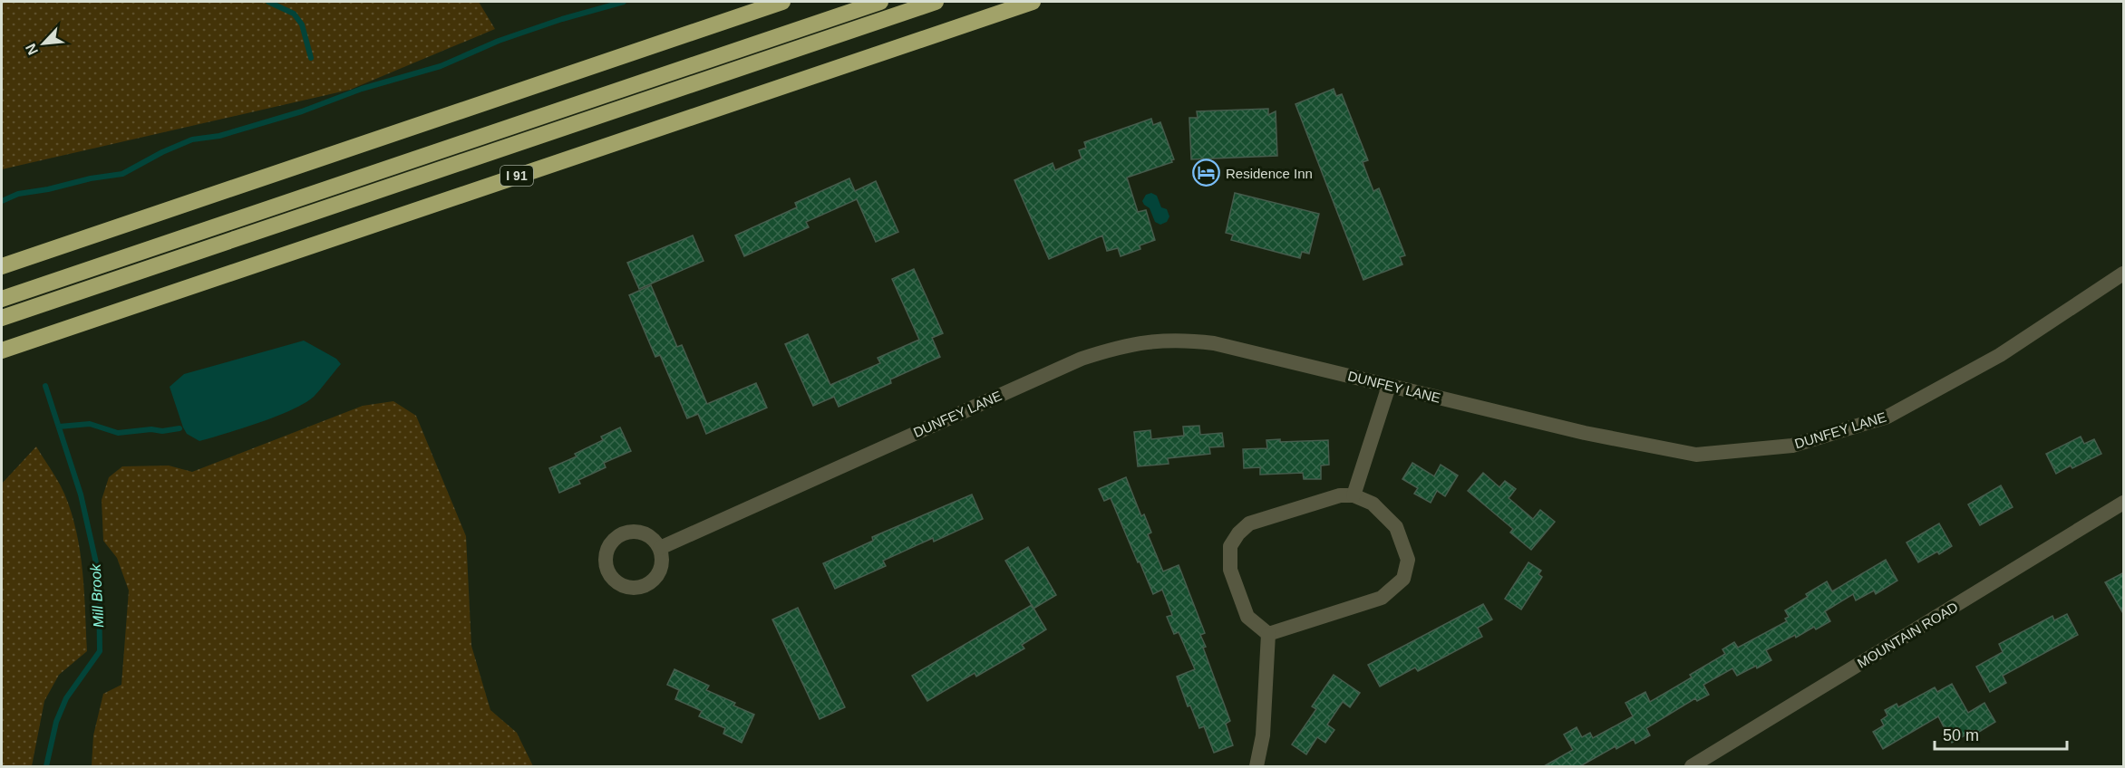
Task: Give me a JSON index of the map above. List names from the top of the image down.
{
  "streets": {
    "highway": ["I 91"],
    "street": ["DUNFEY LANE", "MOUNTAIN ROAD"]
  },
  "water": ["Mill Brook"],
  "places": {
    "hotel": ["Residence Inn"]
  },
  "scale_bar": "50 m",
  "north": "bottom left"
}
